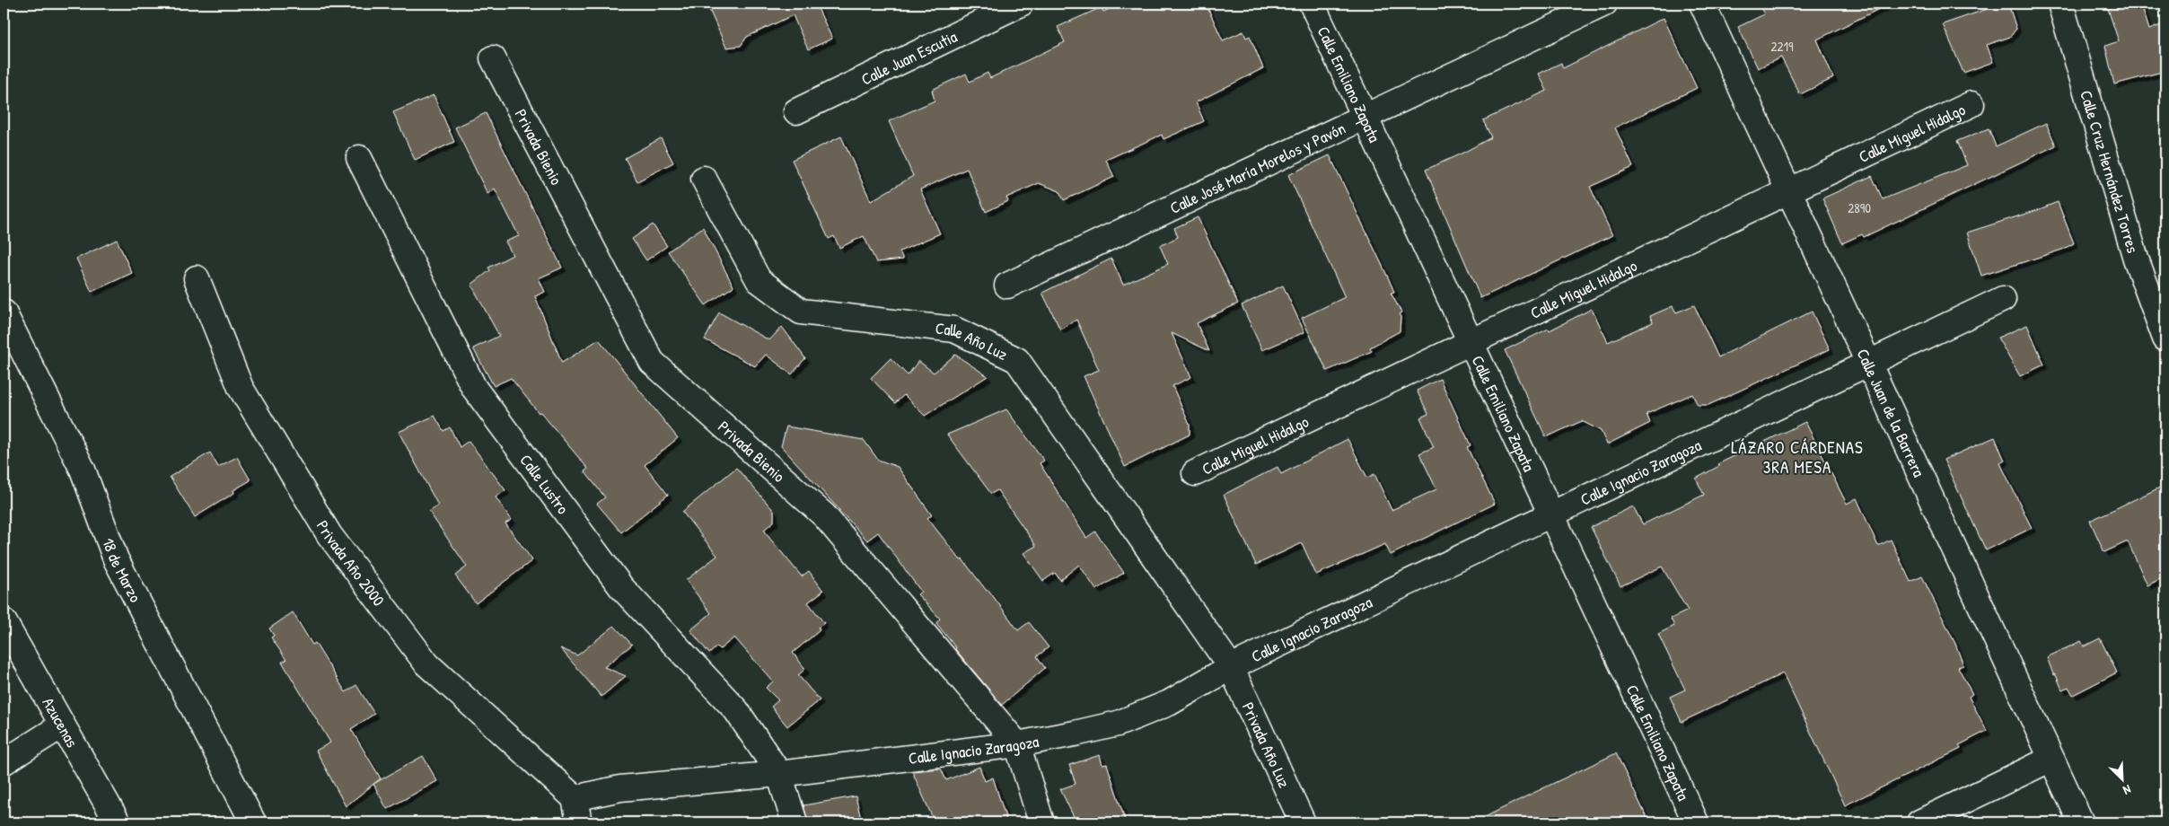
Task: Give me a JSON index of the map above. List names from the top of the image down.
{
  "streets": {
    "street": [
      "Calle Juan Escutia",
      "Calle Emiliano Zapata",
      "Calle Miguel Hidalgo",
      "Privada Bienio",
      "Calle José María Morelos y Pavón",
      "Calle Cruz Hernández Torres",
      "Calle Año Luz",
      "Calle Juan de la Barrera",
      "Calle Ignacio Zaragoza",
      "Calle Lustro",
      "Privada Año 2000",
      "18 de Marzo",
      "Azucenas",
      "Privada Año Luz"
    ]
  },
  "crossings": [
    ["Calle Emiliano Zapata", "Calle Miguel Hidalgo"],
    ["Calle Emiliano Zapata", "Calle José María Morelos y Pavón"],
    ["Calle Emiliano Zapata", "Calle Ignacio Zaragoza"],
    ["Calle Miguel Hidalgo", "Calle Juan de la Barrera"],
    ["Privada Bienio", "Calle Ignacio Zaragoza"],
    ["Calle Año Luz", "Calle Ignacio Zaragoza"],
    ["Calle Año Luz", "Privada Año Luz"],
    ["Calle Juan de la Barrera", "Calle Ignacio Zaragoza"],
    ["Calle Ignacio Zaragoza", "Calle Lustro"],
    ["Calle Ignacio Zaragoza", "Privada Año 2000"],
    ["Calle Ignacio Zaragoza", "Privada Año Luz"]
  ],
  "districts": ["LÁZARO CÁRDENAS 3RA MESA"],
  "house_numbers": ["2219", "2890"],
  "north": "bottom right"
}
